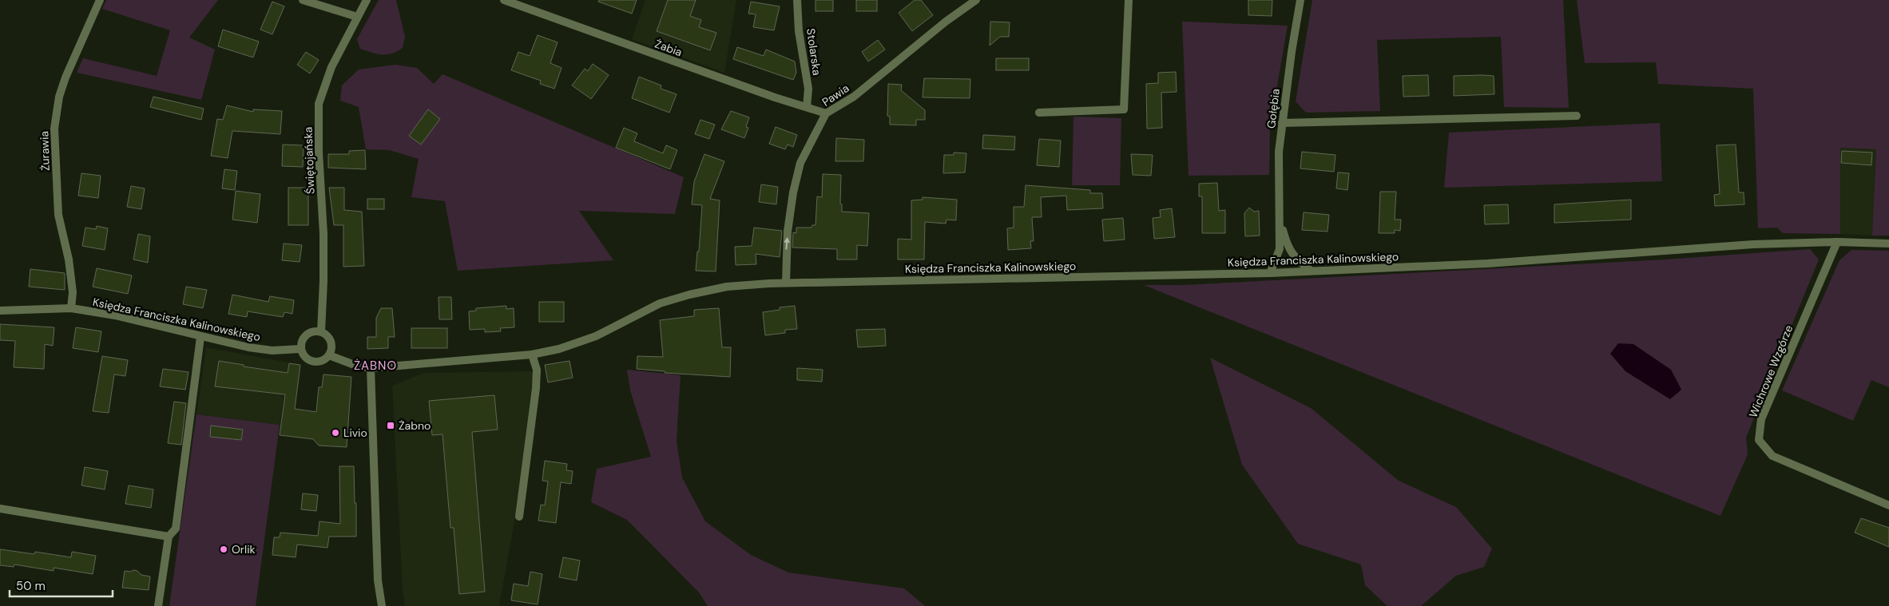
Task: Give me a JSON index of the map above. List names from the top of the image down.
{
  "streets": {
    "street": [
      "Żabia",
      "Stolarska",
      "Pawia",
      "Gołębia",
      "Żurawia",
      "Świętojańska",
      "Księdza Franciszka Kalinowskiego",
      "Wichrowe Wzgórze"
    ]
  },
  "crossings": [
    ["Żabia", "Stolarska"],
    ["Żabia", "Pawia"],
    ["Pawia", "Księdza Franciszka Kalinowskiego"],
    ["Gołębia", "Księdza Franciszka Kalinowskiego"],
    ["Żurawia", "Księdza Franciszka Kalinowskiego"],
    ["Świętojańska", "Księdza Franciszka Kalinowskiego"],
    ["Księdza Franciszka Kalinowskiego", "Wichrowe Wzgórze"]
  ],
  "one_way": ["Pawia"],
  "districts": ["ŻABNO"],
  "places": {
    "transit": ["Żabno"],
    "other": ["Livio", "Orlik"]
  },
  "scale_bar": "50 m"
}
